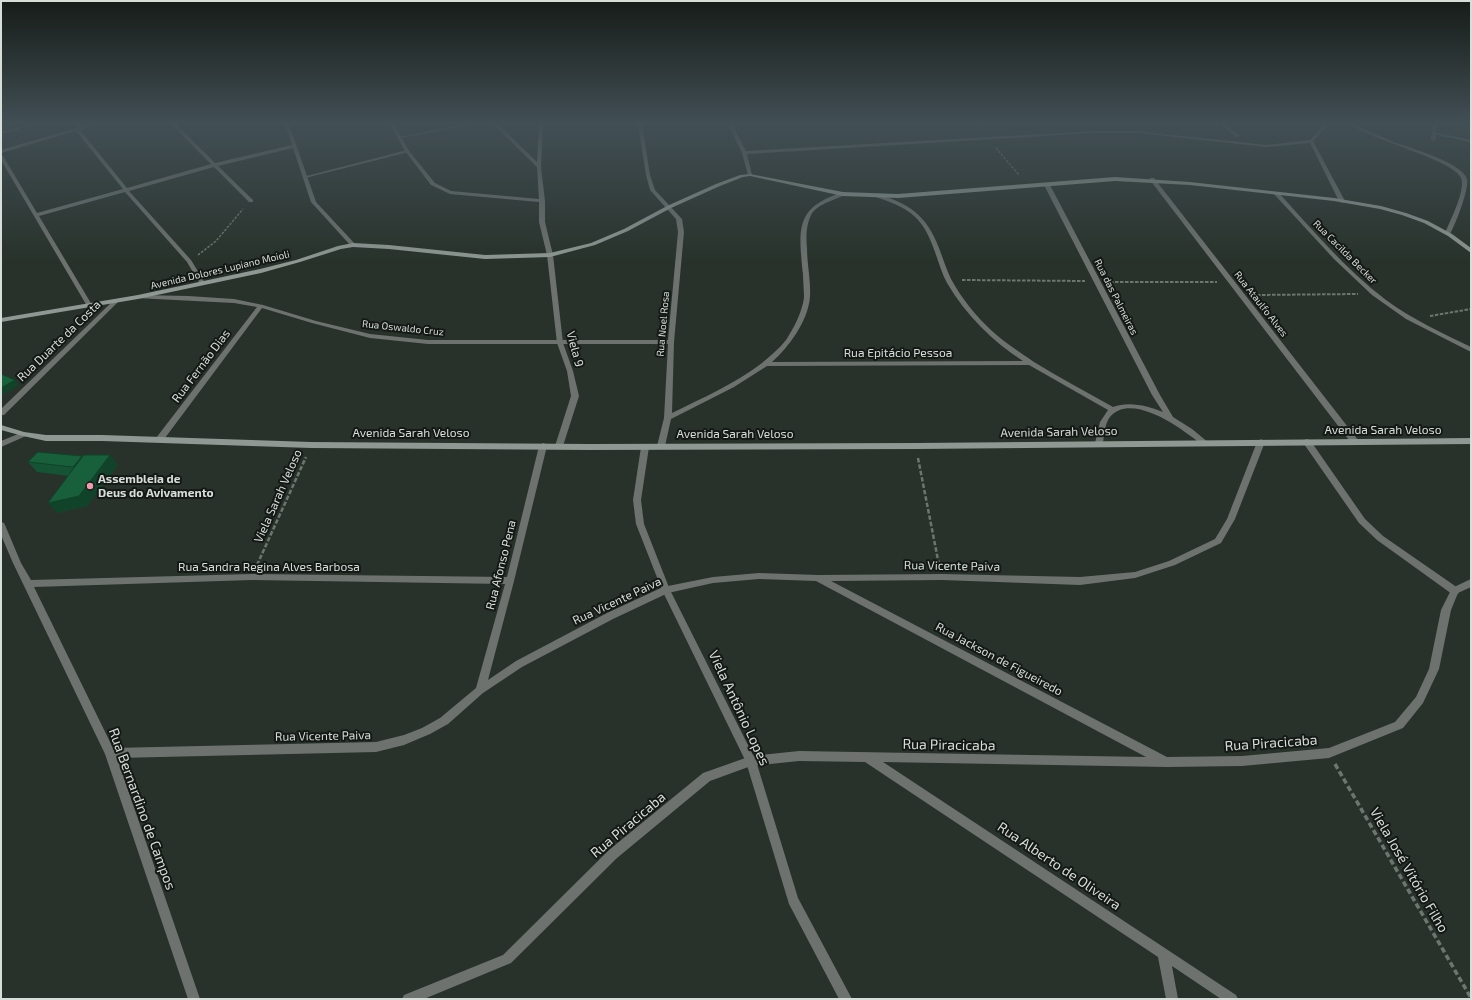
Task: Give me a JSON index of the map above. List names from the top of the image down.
{
  "streets": {
    "main road": ["Avenida Dolores Lupiano Moioli", "Avenida Sarah Veloso"],
    "street": [
      "Rua Cacilda Becker",
      "Rua das Palmeiras",
      "Rua Ataulfo Alves",
      "Rua Noel Rosa",
      "Rua Oswaldo Cruz",
      "Rua Duarte da Costa",
      "Viela 9",
      "Rua Epitácio Pessoa",
      "Rua Fernão Dias",
      "Rua Afonso Pena",
      "Rua Vicente Paiva",
      "Rua Sandra Regina Alves Barbosa",
      "Rua Jackson de Figueiredo",
      "Viela Antônio Lopes",
      "Rua Piracicaba",
      "Rua Bernardino de Campos",
      "Rua Alberto de Oliveira"
    ],
    "path": ["Viela Sarah Veloso", "Viela José Vitório Filho"]
  },
  "crossings": [
    ["Rua Cacilda Becker", "Avenida Dolores Lupiano Moioli"],
    ["Avenida Dolores Lupiano Moioli", "Rua das Palmeiras"],
    ["Avenida Dolores Lupiano Moioli", "Rua Ataulfo Alves"],
    ["Avenida Dolores Lupiano Moioli", "Rua Noel Rosa"],
    ["Avenida Dolores Lupiano Moioli", "Rua Oswaldo Cruz"],
    ["Avenida Dolores Lupiano Moioli", "Rua Duarte da Costa"],
    ["Avenida Dolores Lupiano Moioli", "Viela 9"],
    ["Rua Ataulfo Alves", "Avenida Sarah Veloso"],
    ["Rua Noel Rosa", "Rua Oswaldo Cruz"],
    ["Rua Noel Rosa", "Avenida Sarah Veloso"],
    ["Rua Oswaldo Cruz", "Viela 9"],
    ["Rua Oswaldo Cruz", "Rua Fernão Dias"],
    ["Viela 9", "Avenida Sarah Veloso"],
    ["Rua Fernão Dias", "Avenida Sarah Veloso"],
    ["Avenida Sarah Veloso", "Viela Sarah Veloso"],
    ["Avenida Sarah Veloso", "Rua Afonso Pena"],
    ["Avenida Sarah Veloso", "Rua Vicente Paiva"],
    ["Avenida Sarah Veloso", "Viela Antônio Lopes"],
    ["Viela Sarah Veloso", "Rua Sandra Regina Alves Barbosa"],
    ["Rua Afonso Pena", "Rua Vicente Paiva"],
    ["Rua Afonso Pena", "Rua Sandra Regina Alves Barbosa"],
    ["Rua Vicente Paiva", "Rua Jackson de Figueiredo"],
    ["Rua Vicente Paiva", "Viela Antônio Lopes"],
    ["Rua Vicente Paiva", "Rua Bernardino de Campos"],
    ["Rua Sandra Regina Alves Barbosa", "Rua Bernardino de Campos"],
    ["Rua Jackson de Figueiredo", "Rua Piracicaba"],
    ["Viela Antônio Lopes", "Rua Piracicaba"],
    ["Rua Piracicaba", "Rua Alberto de Oliveira"],
    ["Rua Piracicaba", "Viela José Vitório Filho"]
  ],
  "places": ["Assembleia de Deus do Avivamento"]
}
